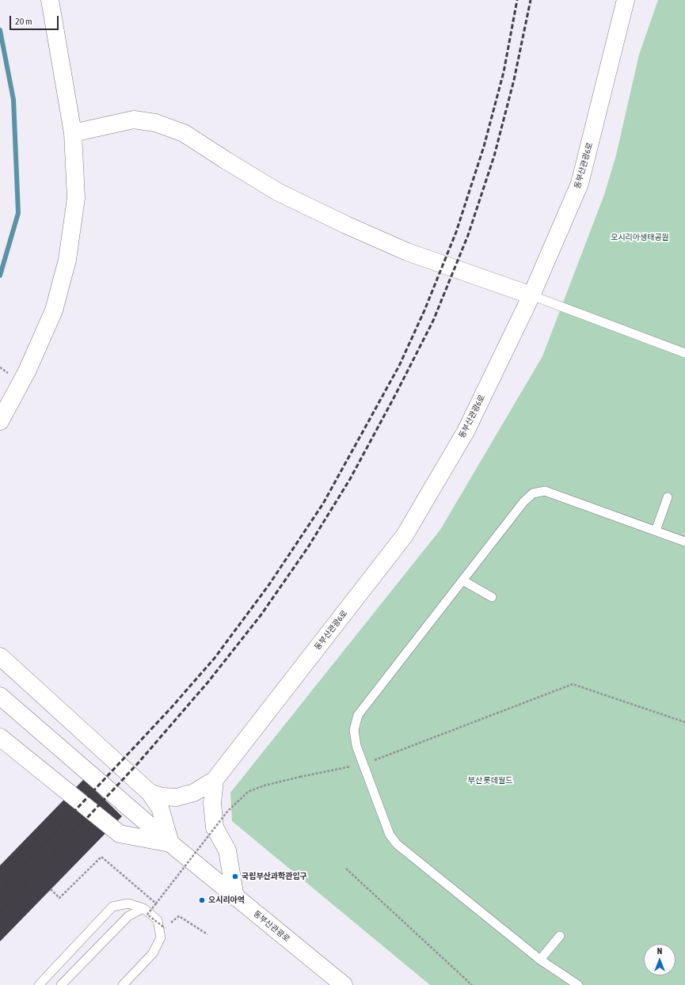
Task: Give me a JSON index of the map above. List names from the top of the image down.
{
  "streets": {
    "main road": ["동부산관광6로", "동부산관광로"]
  },
  "parks": ["오시리아생태공원", "부산 롯데월드"],
  "places": ["국립부산과학관입구", "오시리아역"],
  "scale_bar": "20 m",
  "north": "top"
}
